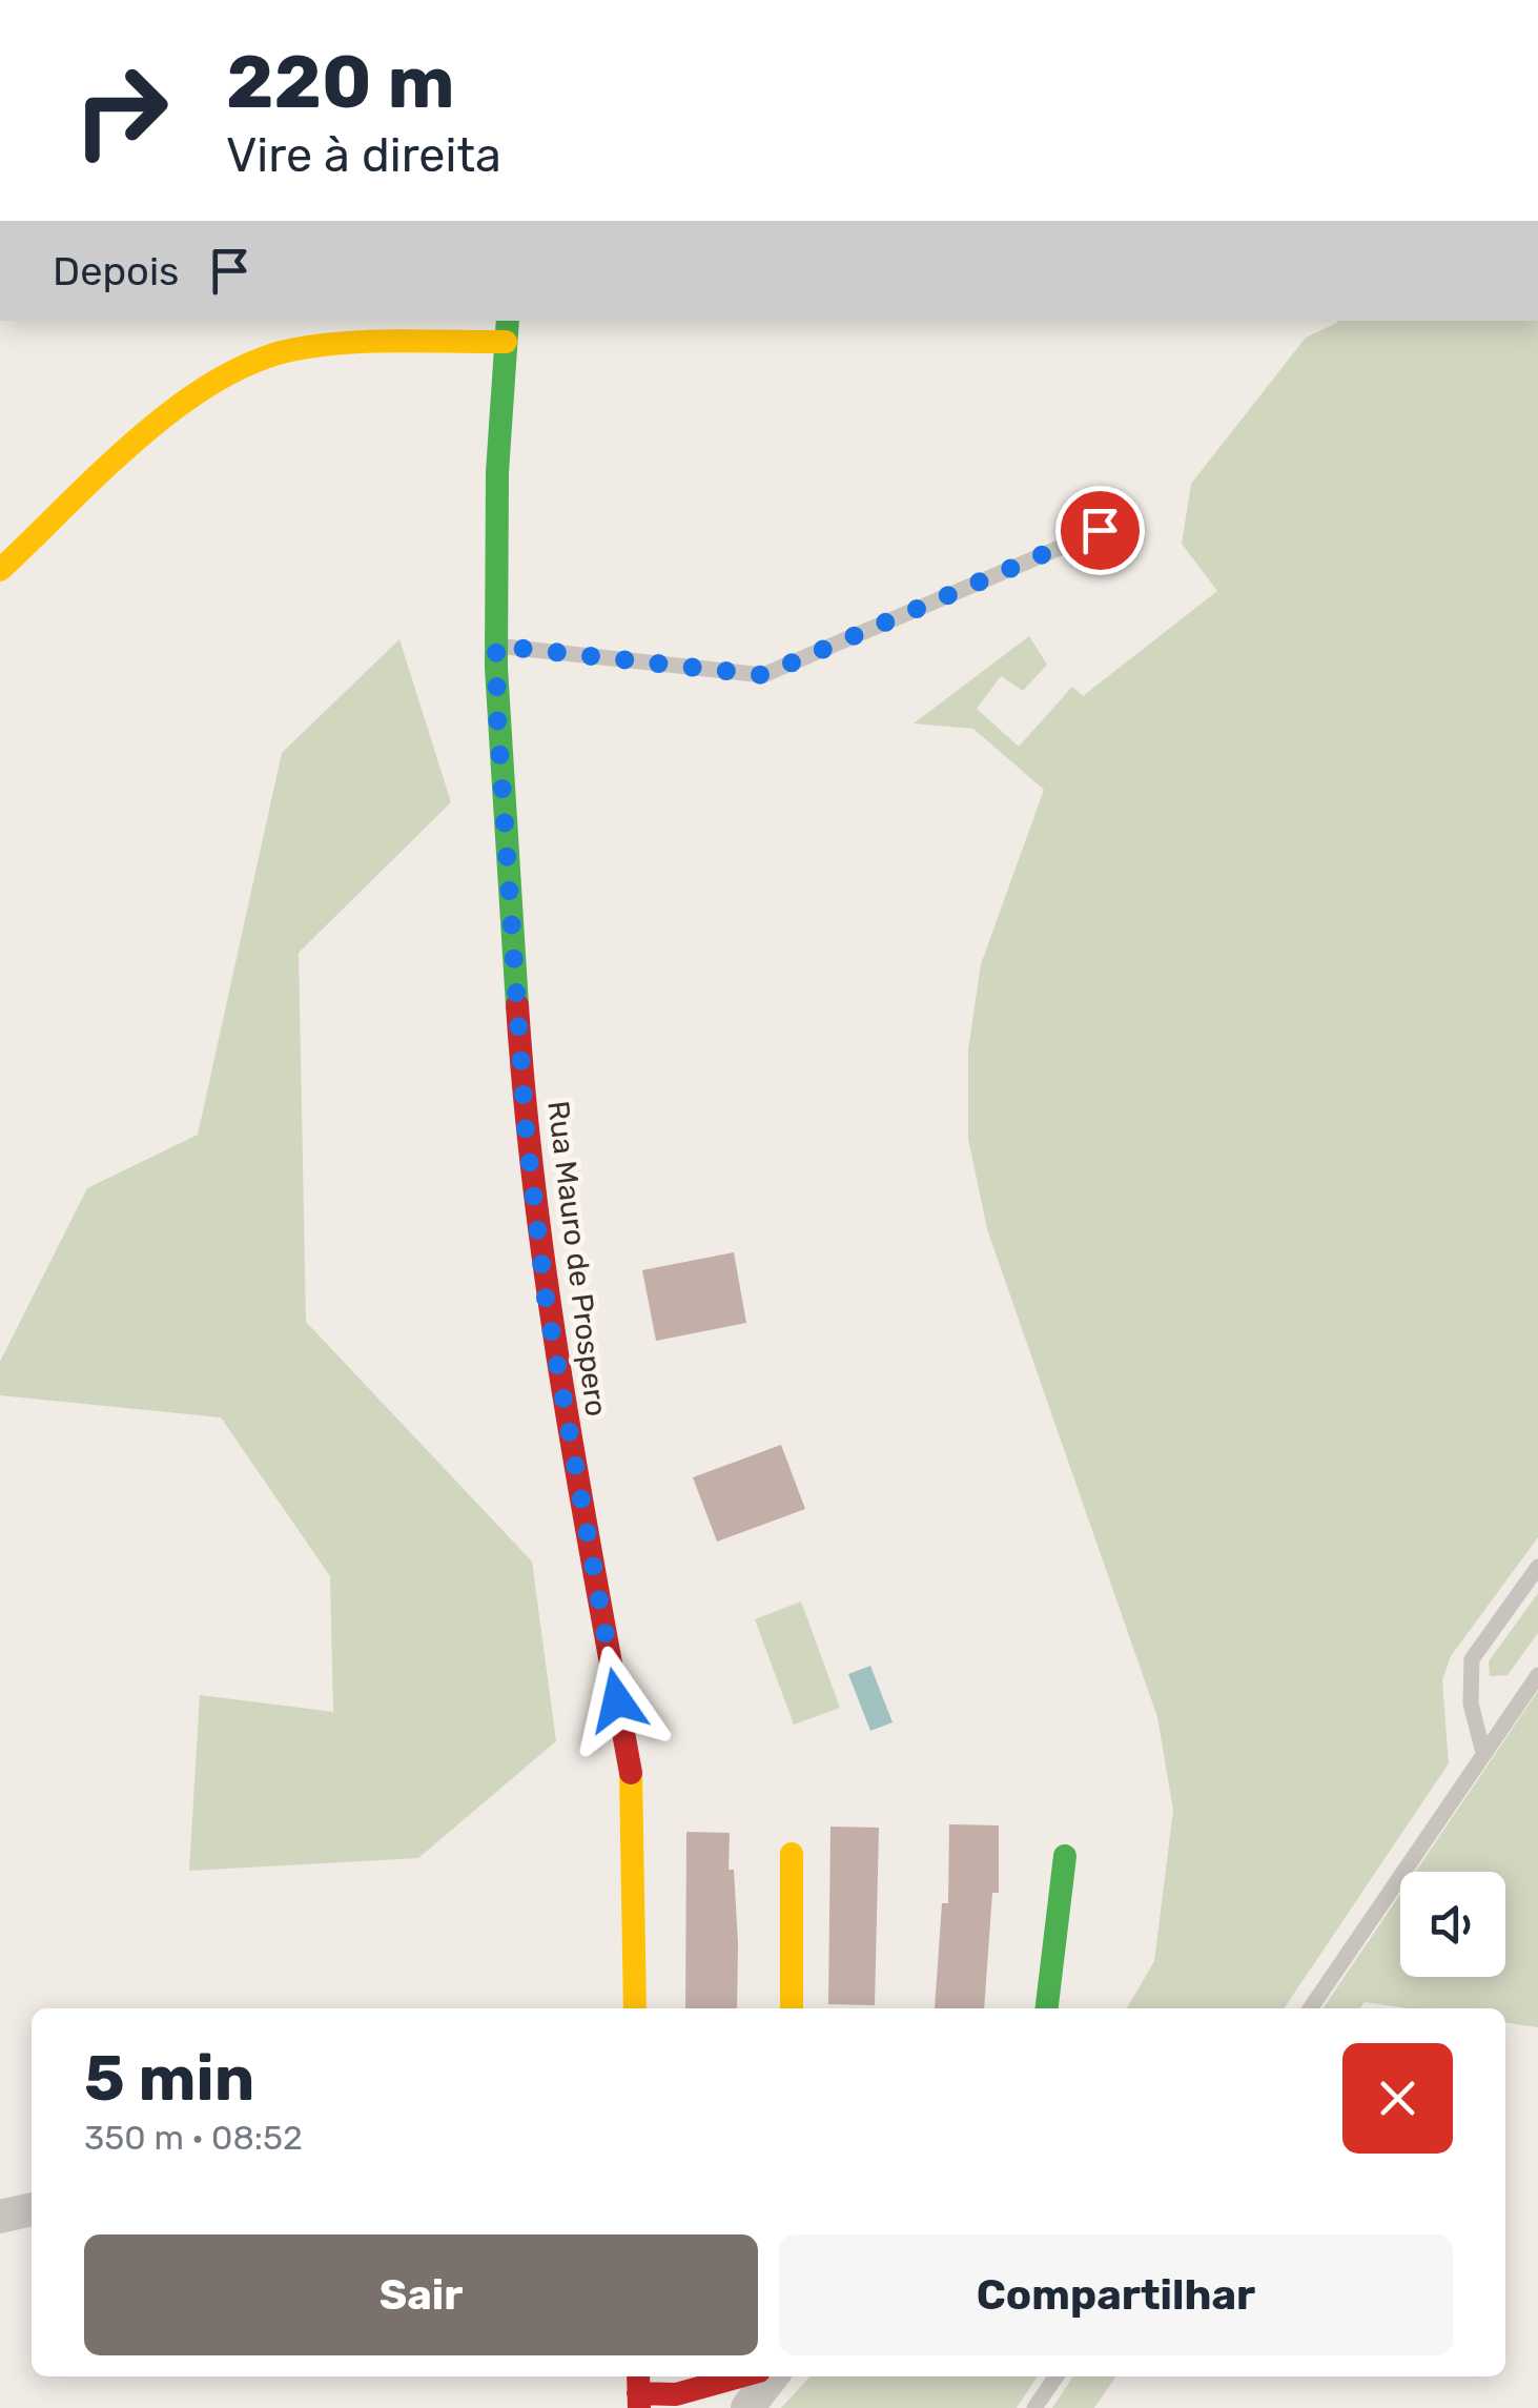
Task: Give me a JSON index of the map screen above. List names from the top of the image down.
{
  "streets": {
    "main road": ["Rua Mauro de Prospero"]
  },
  "page": {
    "turn": ["220 m", "Vire à direita"],
    "then": "Depois",
    "heading": ["5 min", "350 m · 08:52"],
    "buttons": ["Sair", "Compartilhar"]
  }
}
